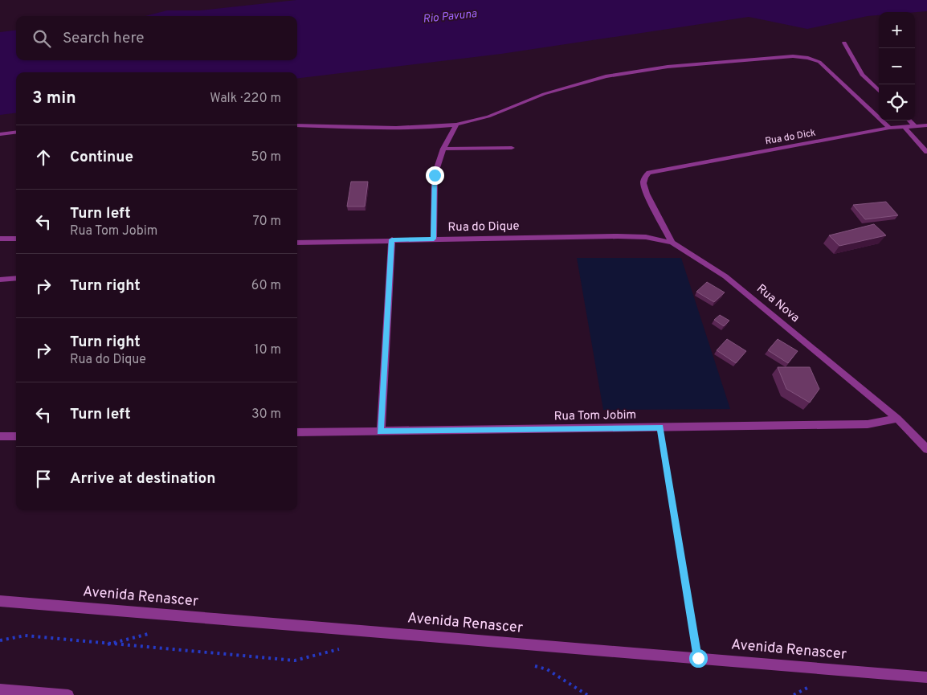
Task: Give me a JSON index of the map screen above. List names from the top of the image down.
{
  "streets": {
    "street": [
      "Rua do Dick",
      "Rua do Dique",
      "Rua Nova",
      "Rua Tom Jobim",
      "Avenida Renascer"
    ]
  },
  "crossings": [
    ["Rua do Dick", "Rua Nova"],
    ["Rua do Dique", "Rua Nova"],
    ["Rua Nova", "Rua Tom Jobim"]
  ],
  "water": ["Rio Pavuna"],
  "page": {
    "map_buttons": ["+", "−"],
    "search": "Search here",
    "heading": ["3 min", "Walk · 220 m"],
    "list": [
      ["Continue", "50 m"],
      ["Turn left", "Rua Tom Jobim", "70 m"],
      ["Turn right", "60 m"],
      ["Turn right", "Rua do Dique", "10 m"],
      ["Turn left", "30 m"],
      "Arrive at destination"
    ]
  }
}
